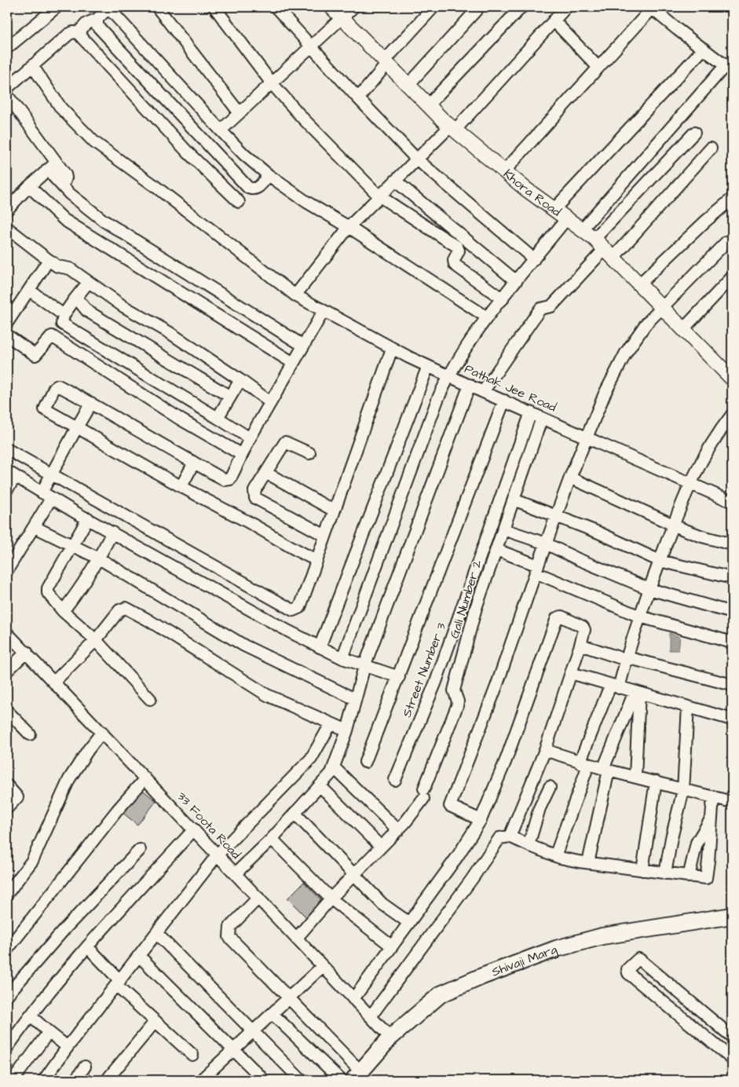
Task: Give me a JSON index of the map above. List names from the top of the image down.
{
  "streets": {
    "main road": ["Shivaji Marg"],
    "street": [
      "Khora Road",
      "Pathak Jee Road",
      "Gali Number 2",
      "Street Number 3",
      "33 Foota Road"
    ]
  },
  "crossings": [
    ["Pathak Jee Road", "Gali Number 2"],
    ["Pathak Jee Road", "Street Number 3"],
    ["Gali Number 2", "33 Foota Road"],
    ["33 Foota Road", "Shivaji Marg"]
  ]
}
